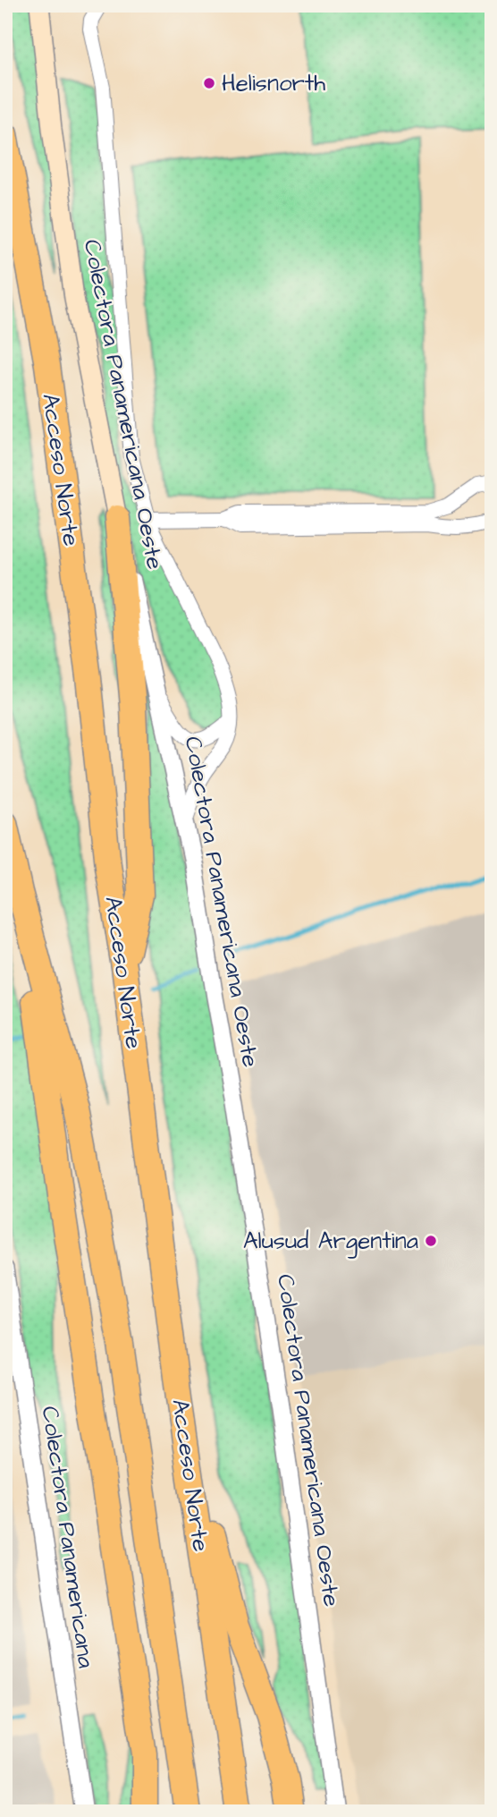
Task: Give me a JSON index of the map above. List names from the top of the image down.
{
  "streets": {
    "highway": ["Acceso Norte"],
    "main road": ["Colectora Panamericana Oeste"],
    "street": ["Colectora Panamericana"]
  },
  "places": ["Helisnorth", "Alusud Argentina"]
}
